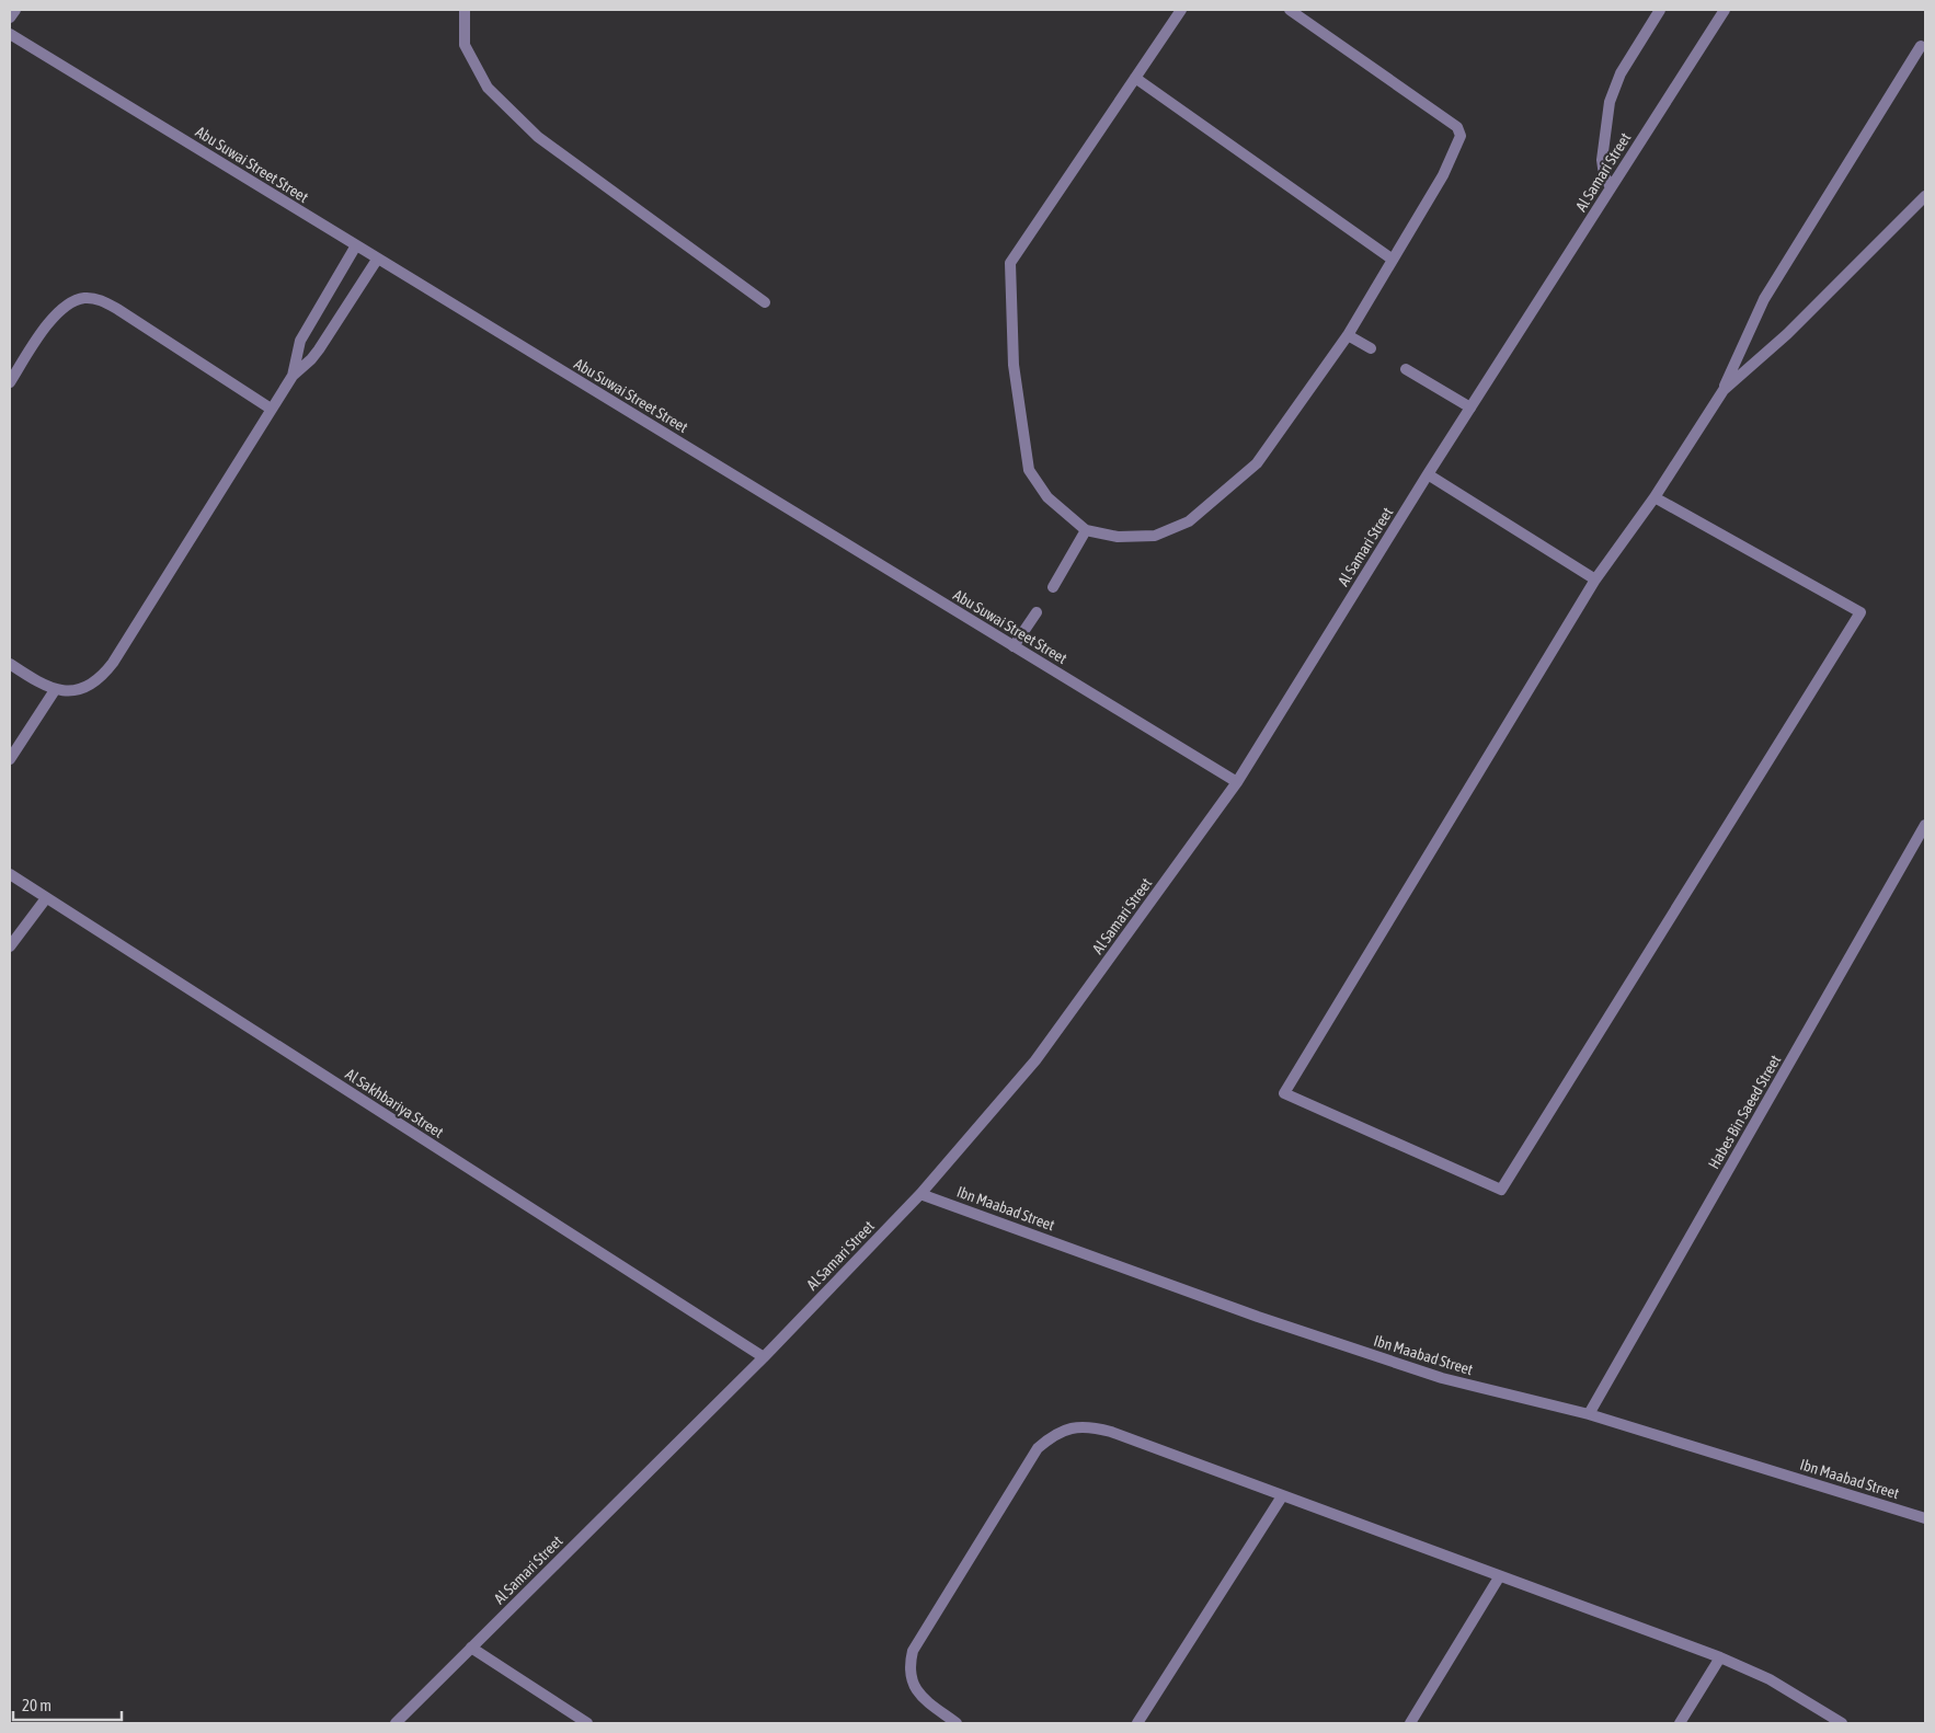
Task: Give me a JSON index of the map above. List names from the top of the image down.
{
  "streets": {
    "street": [
      "Abu Suwai Street Street",
      "Al Samari Street",
      "Al Sakhbariya Street",
      "Habes Bin Saeed Street",
      "Ibn Maabad Street"
    ]
  },
  "crossings": [
    ["Abu Suwai Street Street", "Al Samari Street"],
    ["Al Samari Street", "Al Sakhbariya Street"],
    ["Al Samari Street", "Ibn Maabad Street"],
    ["Habes Bin Saeed Street", "Ibn Maabad Street"]
  ],
  "scale_bar": "20 m"
}
